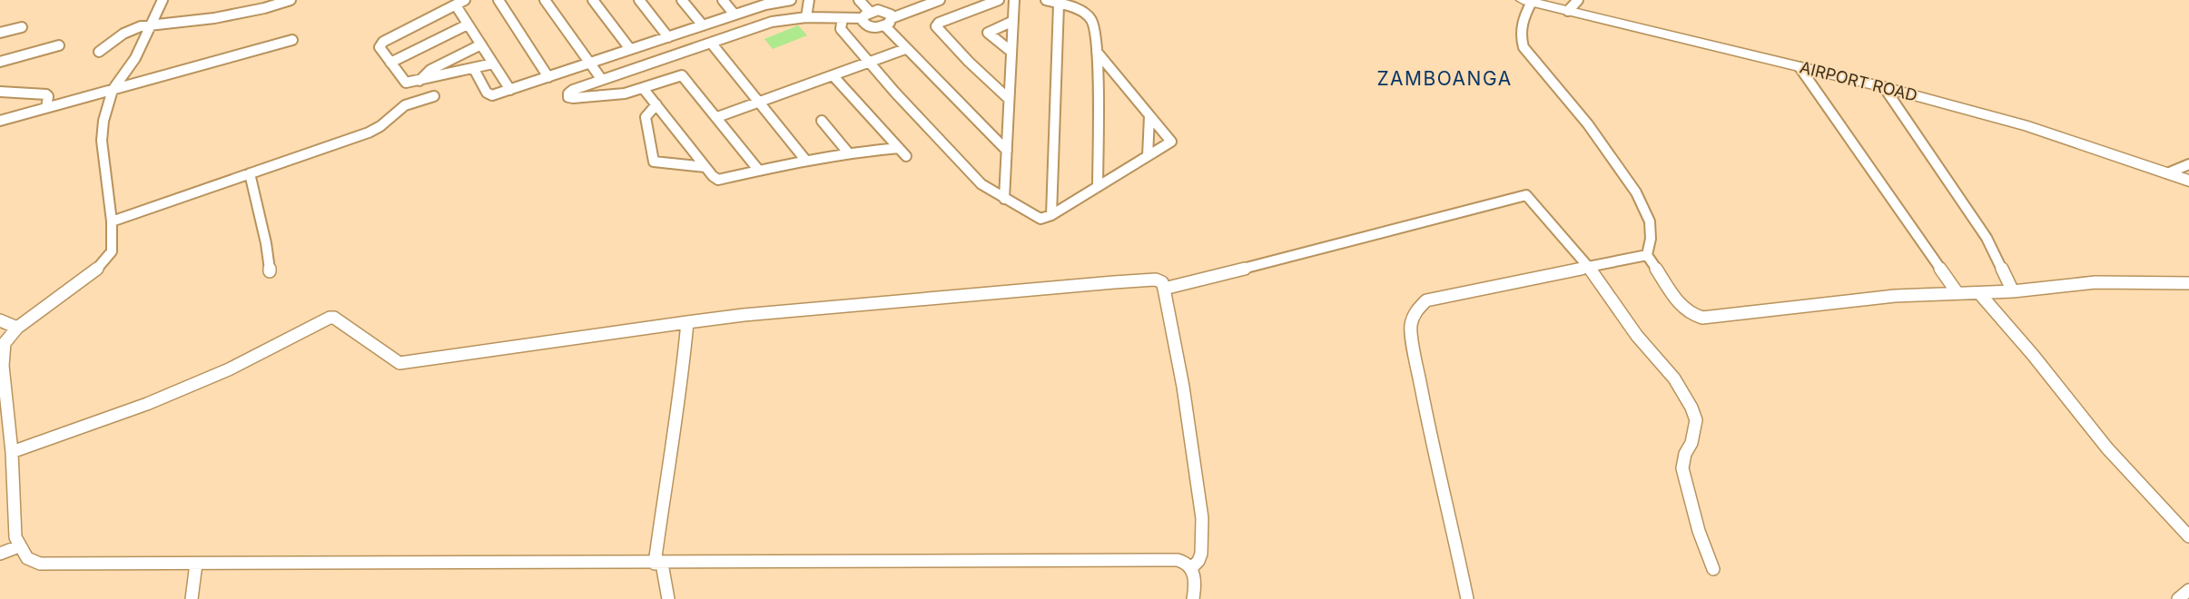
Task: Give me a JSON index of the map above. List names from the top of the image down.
{
  "streets": {
    "main road": ["AIRPORT ROAD"]
  },
  "districts": ["ZAMBOANGA"]
}
